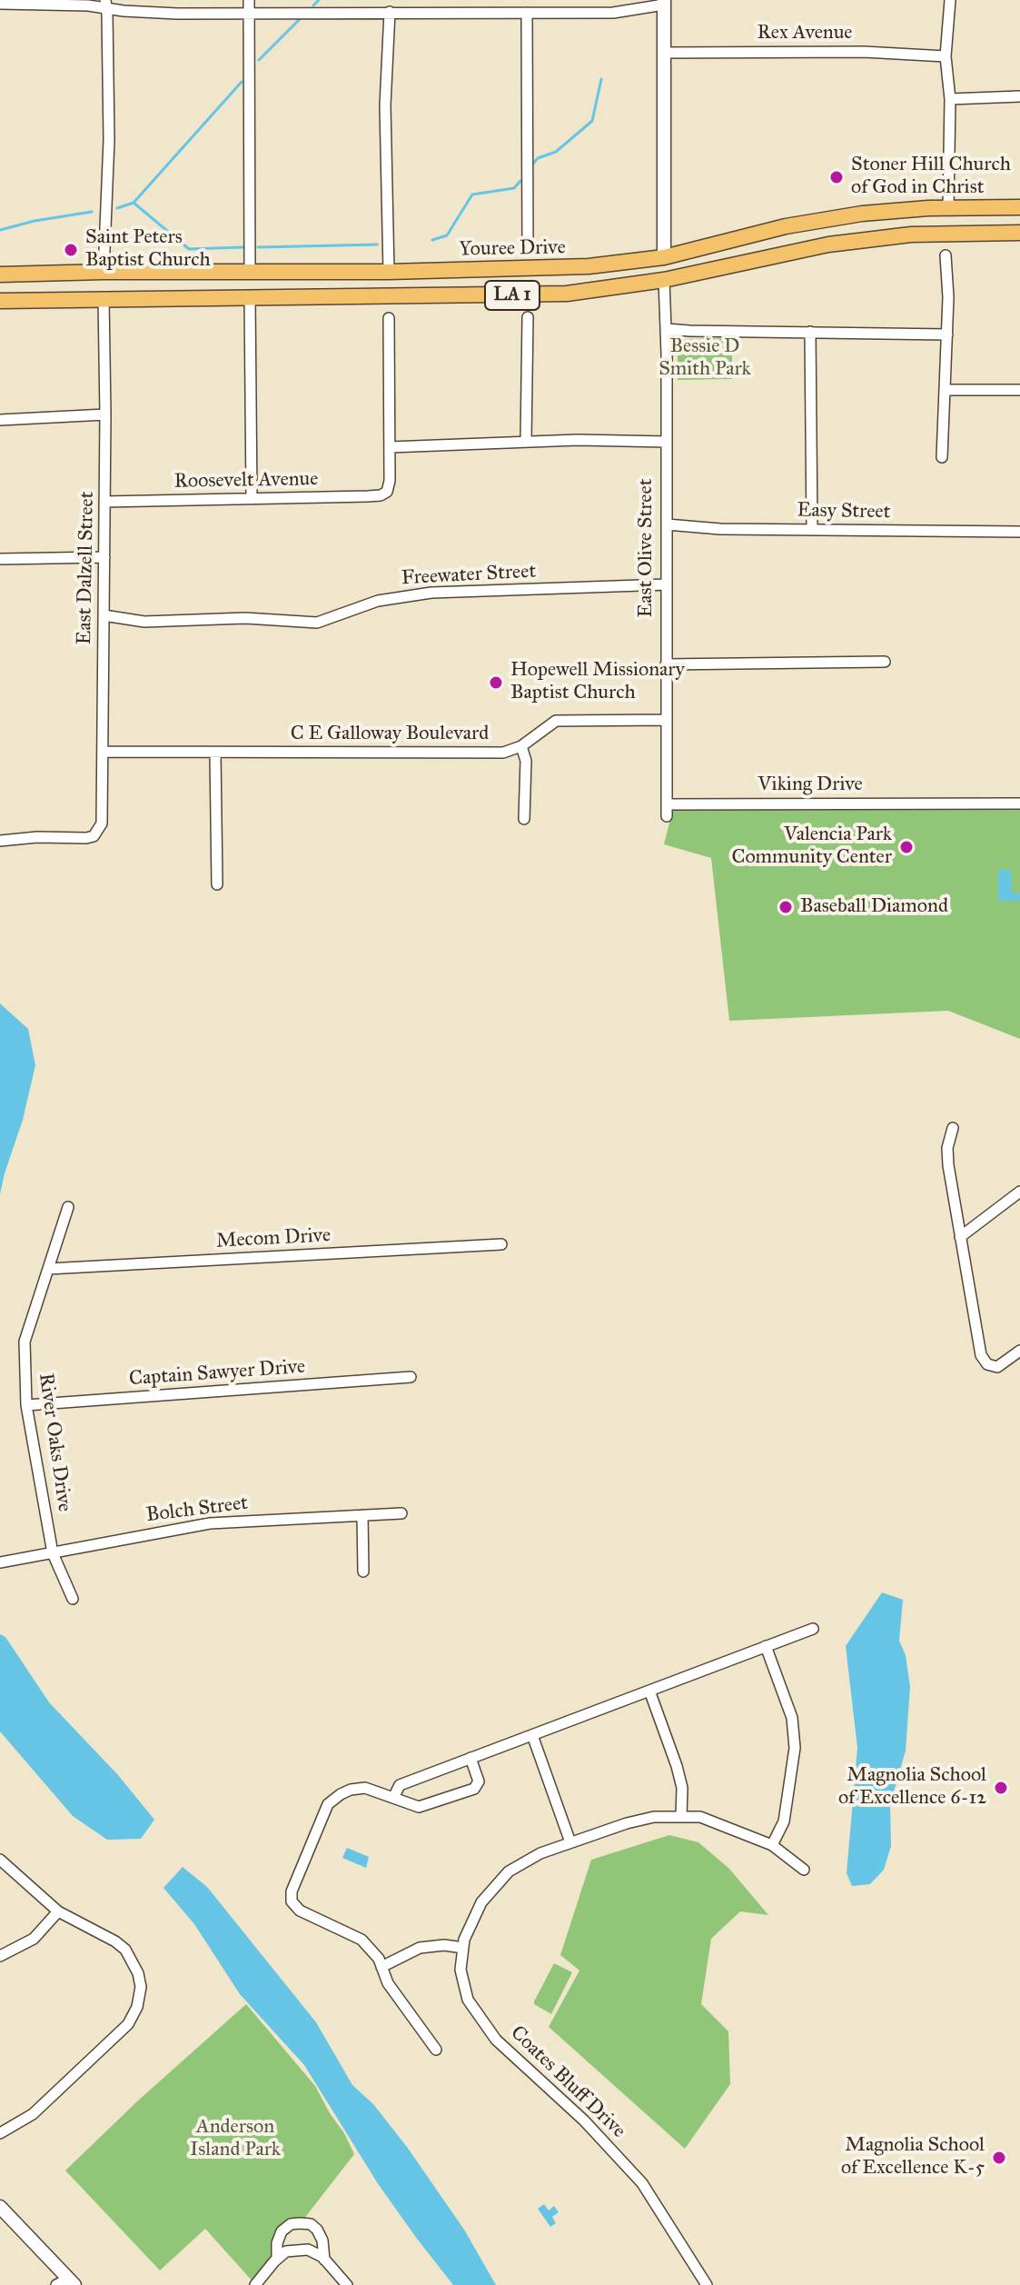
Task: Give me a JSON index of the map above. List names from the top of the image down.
{
  "streets": {
    "main road": ["Youree Drive", "LA 1"],
    "street": [
      "Rex Avenue",
      "Roosevelt Avenue",
      "Easy Street",
      "East Olive Street",
      "East Dalzell Street",
      "Freewater Street",
      "C E Galloway Boulevard",
      "Viking Drive",
      "Mecom Drive",
      "Captain Sawyer Drive",
      "River Oaks Drive",
      "Bolch Street",
      "Coates Bluff Drive"
    ]
  },
  "crossings": [
    ["LA 1", "East Olive Street"],
    ["LA 1", "East Dalzell Street"],
    ["Roosevelt Avenue", "East Dalzell Street"],
    ["Easy Street", "East Olive Street"],
    ["East Olive Street", "Freewater Street"],
    ["East Olive Street", "C E Galloway Boulevard"],
    ["East Olive Street", "Viking Drive"],
    ["East Dalzell Street", "Freewater Street"],
    ["East Dalzell Street", "C E Galloway Boulevard"],
    ["Mecom Drive", "River Oaks Drive"],
    ["Captain Sawyer Drive", "River Oaks Drive"],
    ["River Oaks Drive", "Bolch Street"]
  ],
  "parks": ["Bessie D Smith Park", "Anderson Island Park"],
  "places": [
    "Stoner Hill Church of God in Christ",
    "Saint Peters Baptist Church",
    "Hopewell Missionary Baptist Church",
    "Valencia Park Community Center",
    "Baseball Diamond",
    "Magnolia School of Excellence 6-12",
    "Magnolia School of Excellence K-5"
  ]
}
